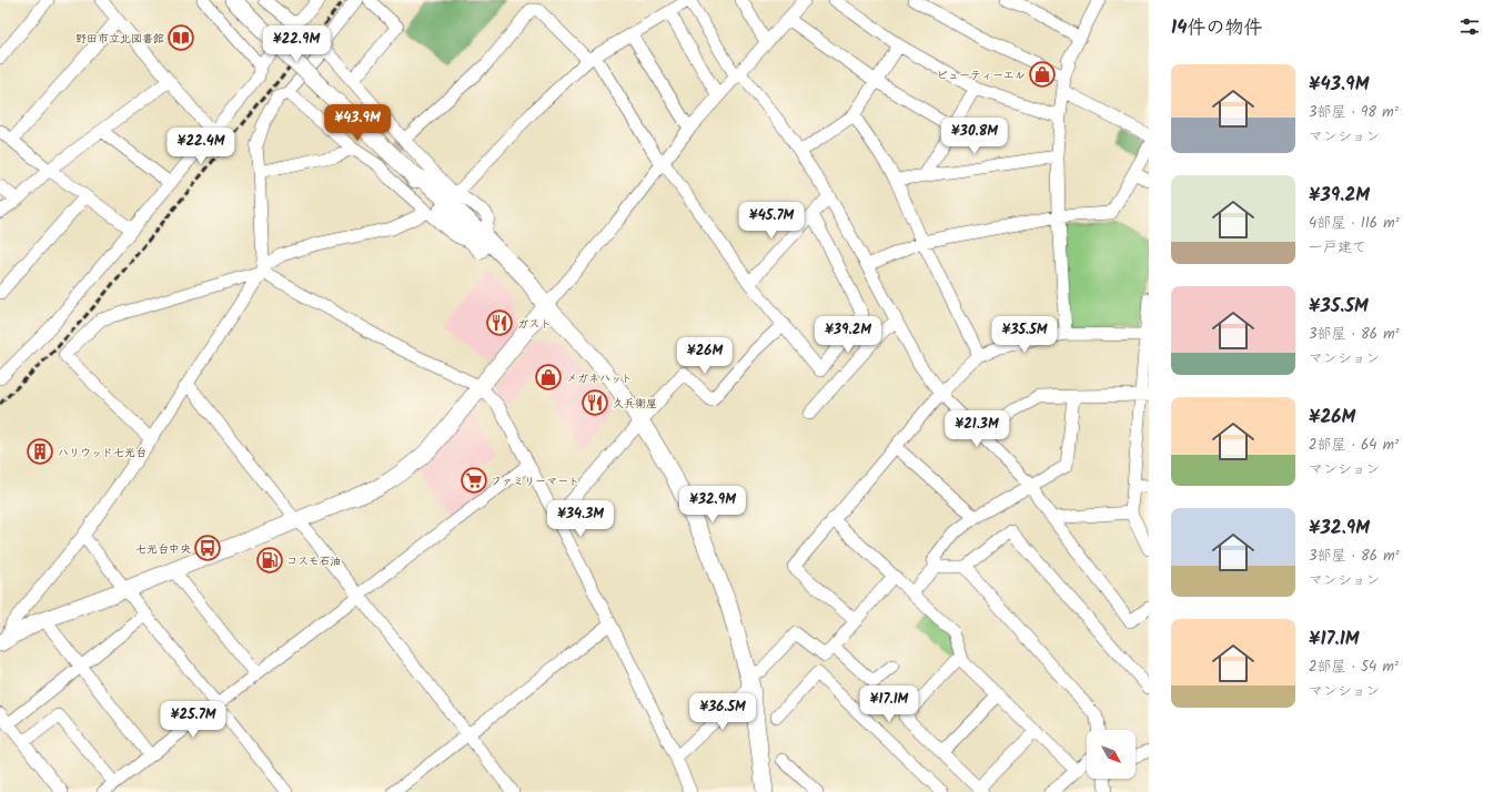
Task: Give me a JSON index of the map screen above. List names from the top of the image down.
{
  "places": {
    "library": ["野田市立北図書館"],
    "shop": ["ビューティーエル", "メガネハット"],
    "restaurant": ["ガスト", "久兵衛屋"],
    "building": ["ハリウッド七光台"],
    "supermarket": ["ファミリーマート"],
    "bus stop": ["七光台中央"],
    "fuel station": ["コスモ石油"]
  },
  "north": "bottom right",
  "page": {
    "heading": "14件の物件",
    "price": [
      "¥22.9M",
      "¥43.9M",
      "¥30.8M",
      "¥22.4M",
      "¥45.7M",
      "¥39.2M",
      "¥35.5M",
      "¥26M",
      "¥21.3M",
      "¥32.9M",
      "¥34.3M",
      "¥17.1M",
      "¥36.5M",
      "¥25.7M"
    ],
    "list": [
      {
        "name": "¥43.9M",
        "note": "3部屋 · 98 m² · マンション"
      },
      {
        "name": "¥39.2M",
        "note": "4部屋 · 116 m² · 一戸建て"
      },
      {
        "name": "¥35.5M",
        "note": "3部屋 · 86 m² · マンション"
      },
      {
        "name": "¥26M",
        "note": "2部屋 · 64 m² · マンション"
      },
      {
        "name": "¥32.9M",
        "note": "3部屋 · 86 m² · マンション"
      },
      {
        "name": "¥17.1M",
        "note": "2部屋 · 54 m² · マンション"
      }
    ]
  }
}
